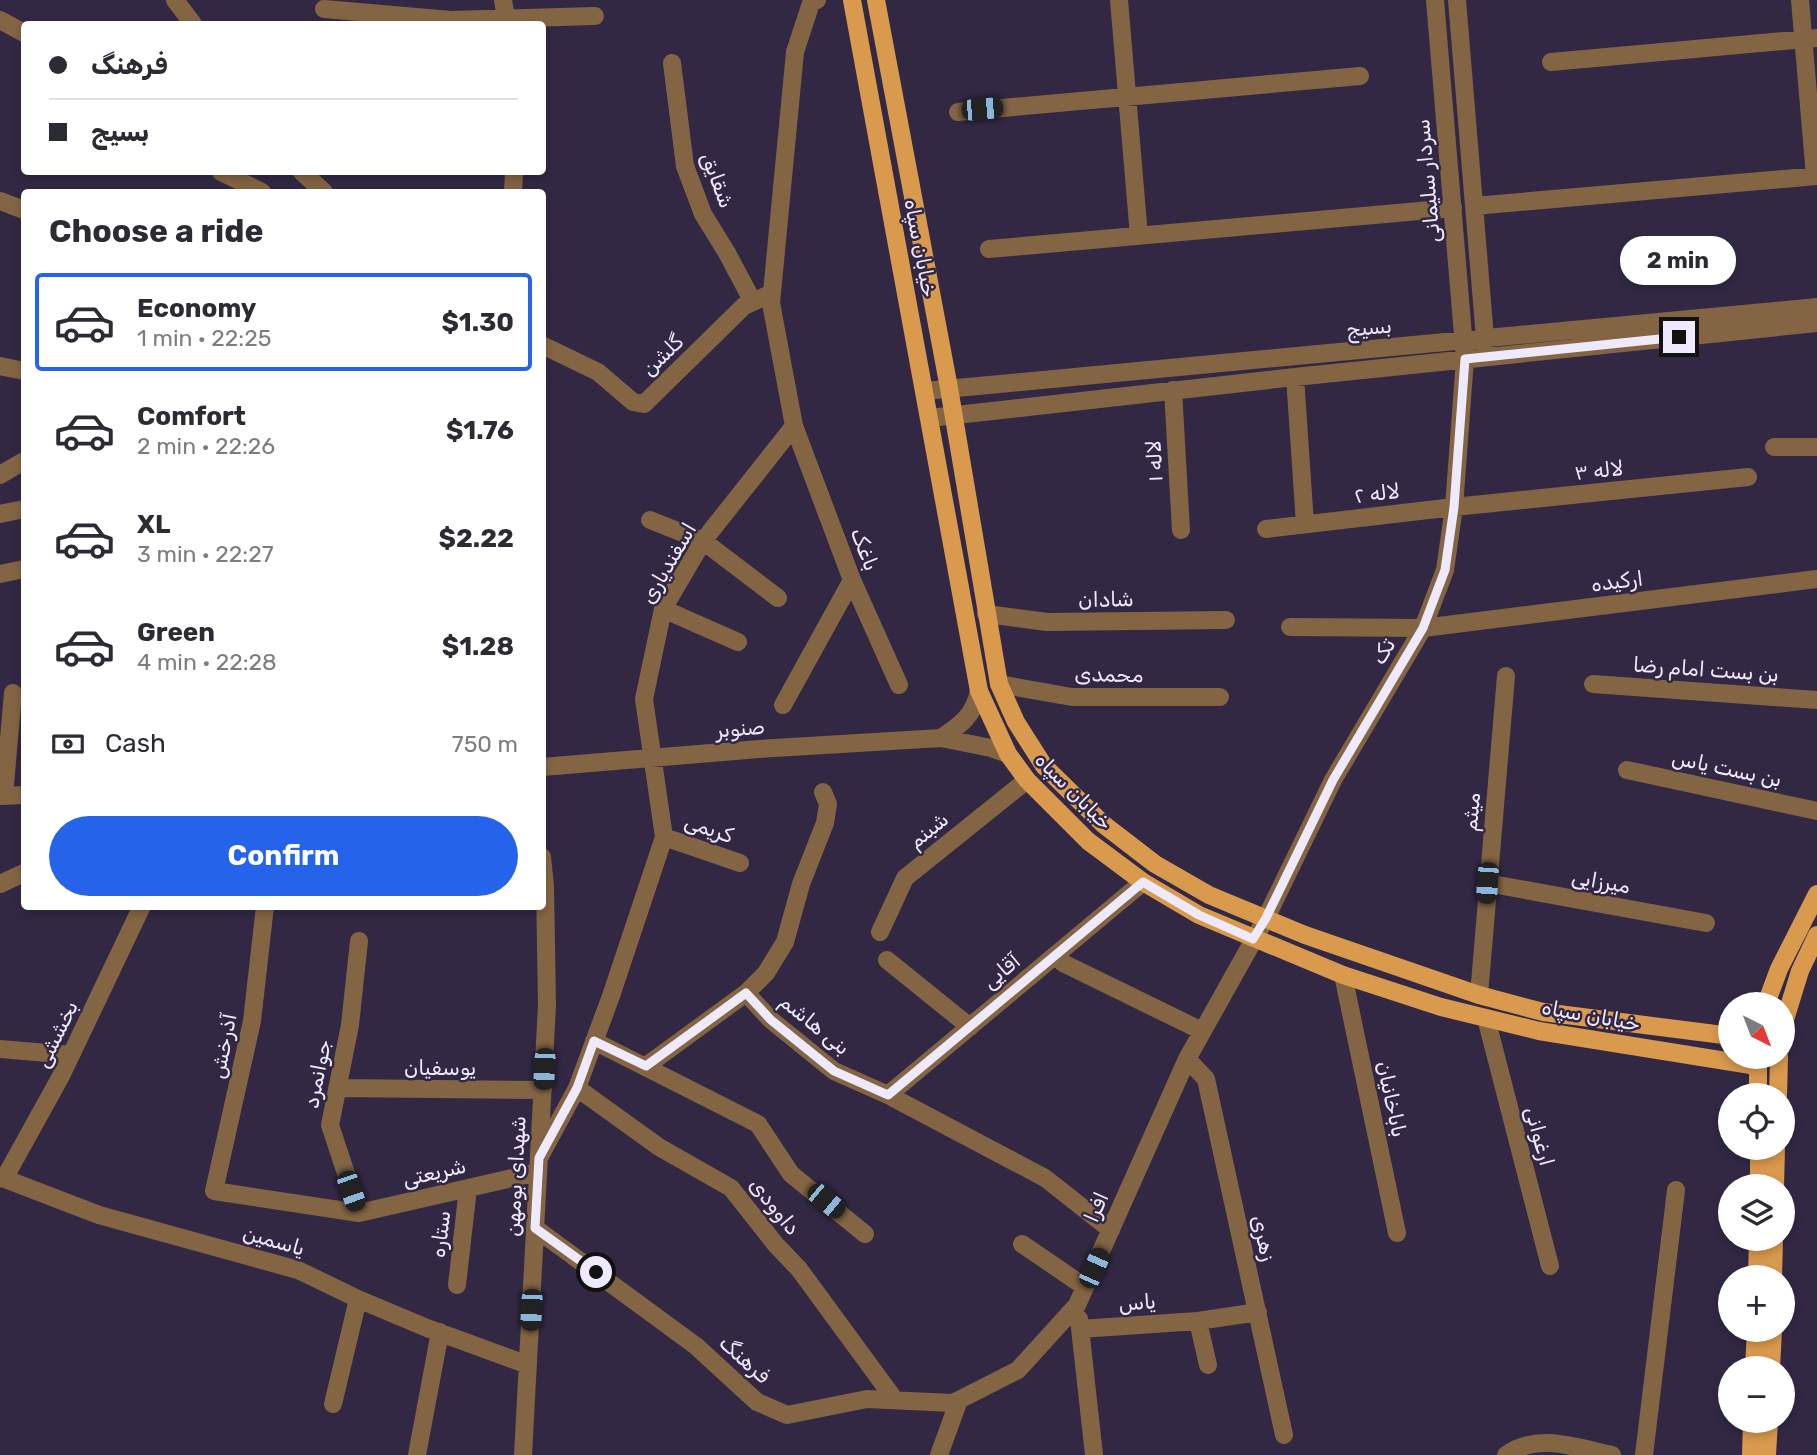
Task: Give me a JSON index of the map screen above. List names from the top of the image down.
{
  "streets": {
    "main road": ["خیابان سپاه"],
    "street": [
      "شقایق",
      "سردار سلیمانی",
      "بسیج",
      "گلشن",
      "لاله ۱",
      "لاله ۳",
      "لاله ۲",
      "باغک",
      "اسفندیاری",
      "ارکیده",
      "شادان",
      "تک",
      "بن بست امام رضا",
      "محمدی",
      "صنوبر",
      "بن بست یاس",
      "میثم",
      "کریمی",
      "شبنم",
      "میرزایی",
      "آقایی",
      "بنی هاشم",
      "بخششی",
      "آذرخش",
      "یوسفیان",
      "جوانمرد",
      "باباخانیان",
      "ارغوانی",
      "شریعتی",
      "شهدای بومهن",
      "داوودی",
      "افرا",
      "ستاره",
      "زهری",
      "یاسمین",
      "یاس",
      "فرهنگ"
    ]
  },
  "crossings": [
    ["شقایق", "گلشن"],
    ["سردار سلیمانی", "بسیج"],
    ["سردار سلیمانی", "تک"],
    ["خیابان سپاه", "بسیج"],
    ["خیابان سپاه", "شادان"],
    ["خیابان سپاه", "تک"],
    ["خیابان سپاه", "محمدی"],
    ["خیابان سپاه", "صنوبر"],
    ["خیابان سپاه", "میثم"],
    ["خیابان سپاه", "شبنم"],
    ["خیابان سپاه", "آقایی"],
    ["خیابان سپاه", "باباخانیان"],
    ["خیابان سپاه", "ارغوانی"],
    ["خیابان سپاه", "افرا"],
    ["بسیج", "لاله ۱"],
    ["بسیج", "تک"],
    ["لاله ۳", "لاله ۲"],
    ["لاله ۳", "تک"],
    ["لاله ۲", "تک"],
    ["باغک", "اسفندیاری"],
    ["اسفندیاری", "صنوبر"],
    ["اسفندیاری", "کریمی"],
    ["اسفندیاری", "شریعتی"],
    ["اسفندیاری", "شهدای بومهن"],
    ["اسفندیاری", "داوودی"],
    ["ارکیده", "تک"],
    ["تک", "افرا"],
    ["میثم", "میرزایی"],
    ["آقایی", "بنی هاشم"],
    ["بنی هاشم", "افرا"],
    ["بخششی", "یاسمین"],
    ["آذرخش", "شریعتی"],
    ["یوسفیان", "جوانمرد"],
    ["یوسفیان", "شهدای بومهن"],
    ["جوانمرد", "شریعتی"],
    ["شریعتی", "شهدای بومهن"],
    ["شریعتی", "ستاره"],
    ["شهدای بومهن", "یاسمین"],
    ["شهدای بومهن", "فرهنگ"],
    ["داوودی", "فرهنگ"],
    ["افرا", "زهری"],
    ["افرا", "فرهنگ"],
    ["زهری", "یاس"]
  ],
  "north": "bottom right",
  "page": {
    "banner": ["فرهنگ", "بسیج"],
    "heading": "Choose a ride",
    "bubble": "2 min",
    "list": [
      {
        "name": "Economy",
        "note": "1 min · 22:25",
        "value": "$1.30"
      },
      {
        "name": "Comfort",
        "note": "2 min · 22:26",
        "value": "$1.76"
      },
      {
        "name": "XL",
        "note": "3 min · 22:27",
        "value": "$2.22"
      },
      {
        "name": "Green",
        "note": "4 min · 22:28",
        "value": "$1.28"
      }
    ],
    "pay": ["Cash", "750 m"],
    "buttons": "Confirm",
    "map_buttons": ["+", "−"]
  }
}
